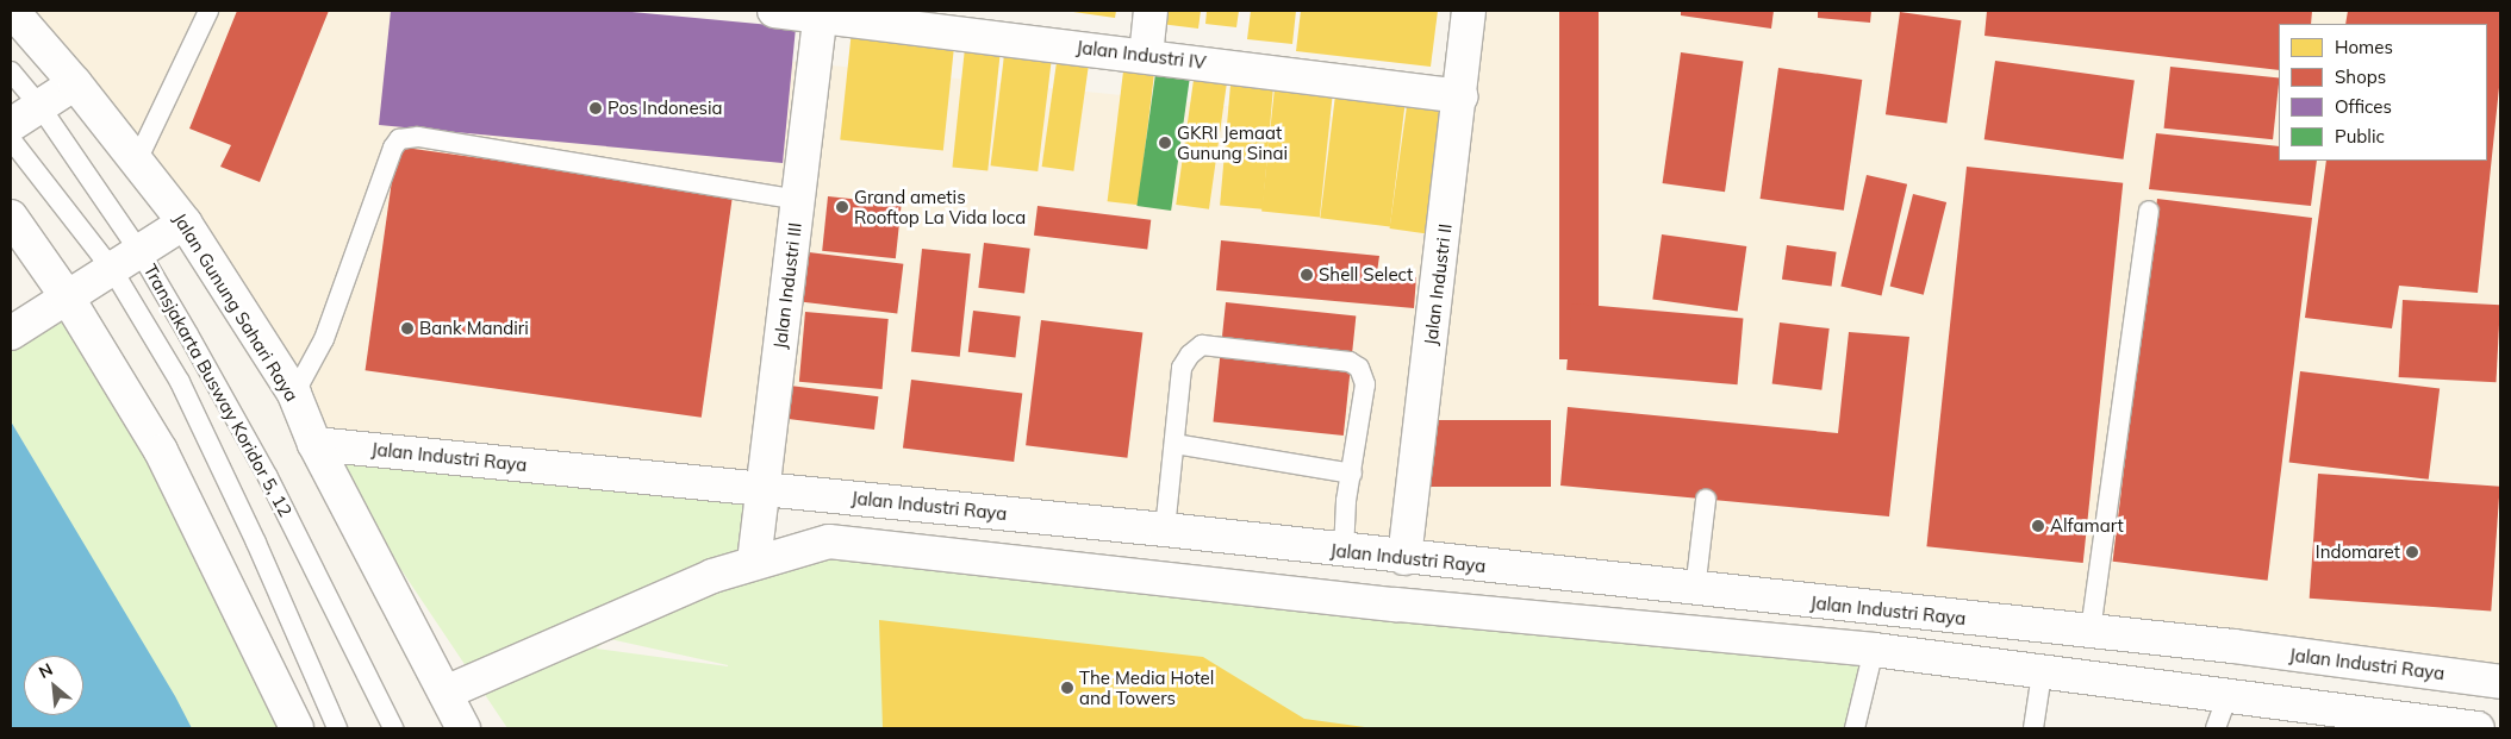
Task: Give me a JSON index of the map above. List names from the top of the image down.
{
  "streets": {
    "main road": [
      "Jalan Industri IV",
      "Jalan Industri II",
      "Jalan Industri III",
      "Jalan Gunung Sahari Raya",
      "Jalan Industri Raya"
    ],
    "lane": ["Transjakarta Busway Koridor 5, 12"]
  },
  "crossings": [
    ["Jalan Industri IV", "Jalan Industri II"],
    ["Jalan Industri IV", "Jalan Industri III"],
    ["Jalan Industri II", "Jalan Industri Raya"],
    ["Jalan Industri III", "Jalan Industri Raya"],
    ["Jalan Gunung Sahari Raya", "Jalan Industri Raya"]
  ],
  "places": [
    "Pos Indonesia",
    "GKRI Jemaat Gunung Sinai",
    "Grand ametis Rooftop La Vida loca",
    "Shell Select",
    "Bank Mandiri",
    "Alfamart",
    "Indomaret",
    "The Media Hotel and Towers"
  ],
  "legend": [
    "Homes",
    "Shops",
    "Offices",
    "Public"
  ],
  "north": "top left"
}
